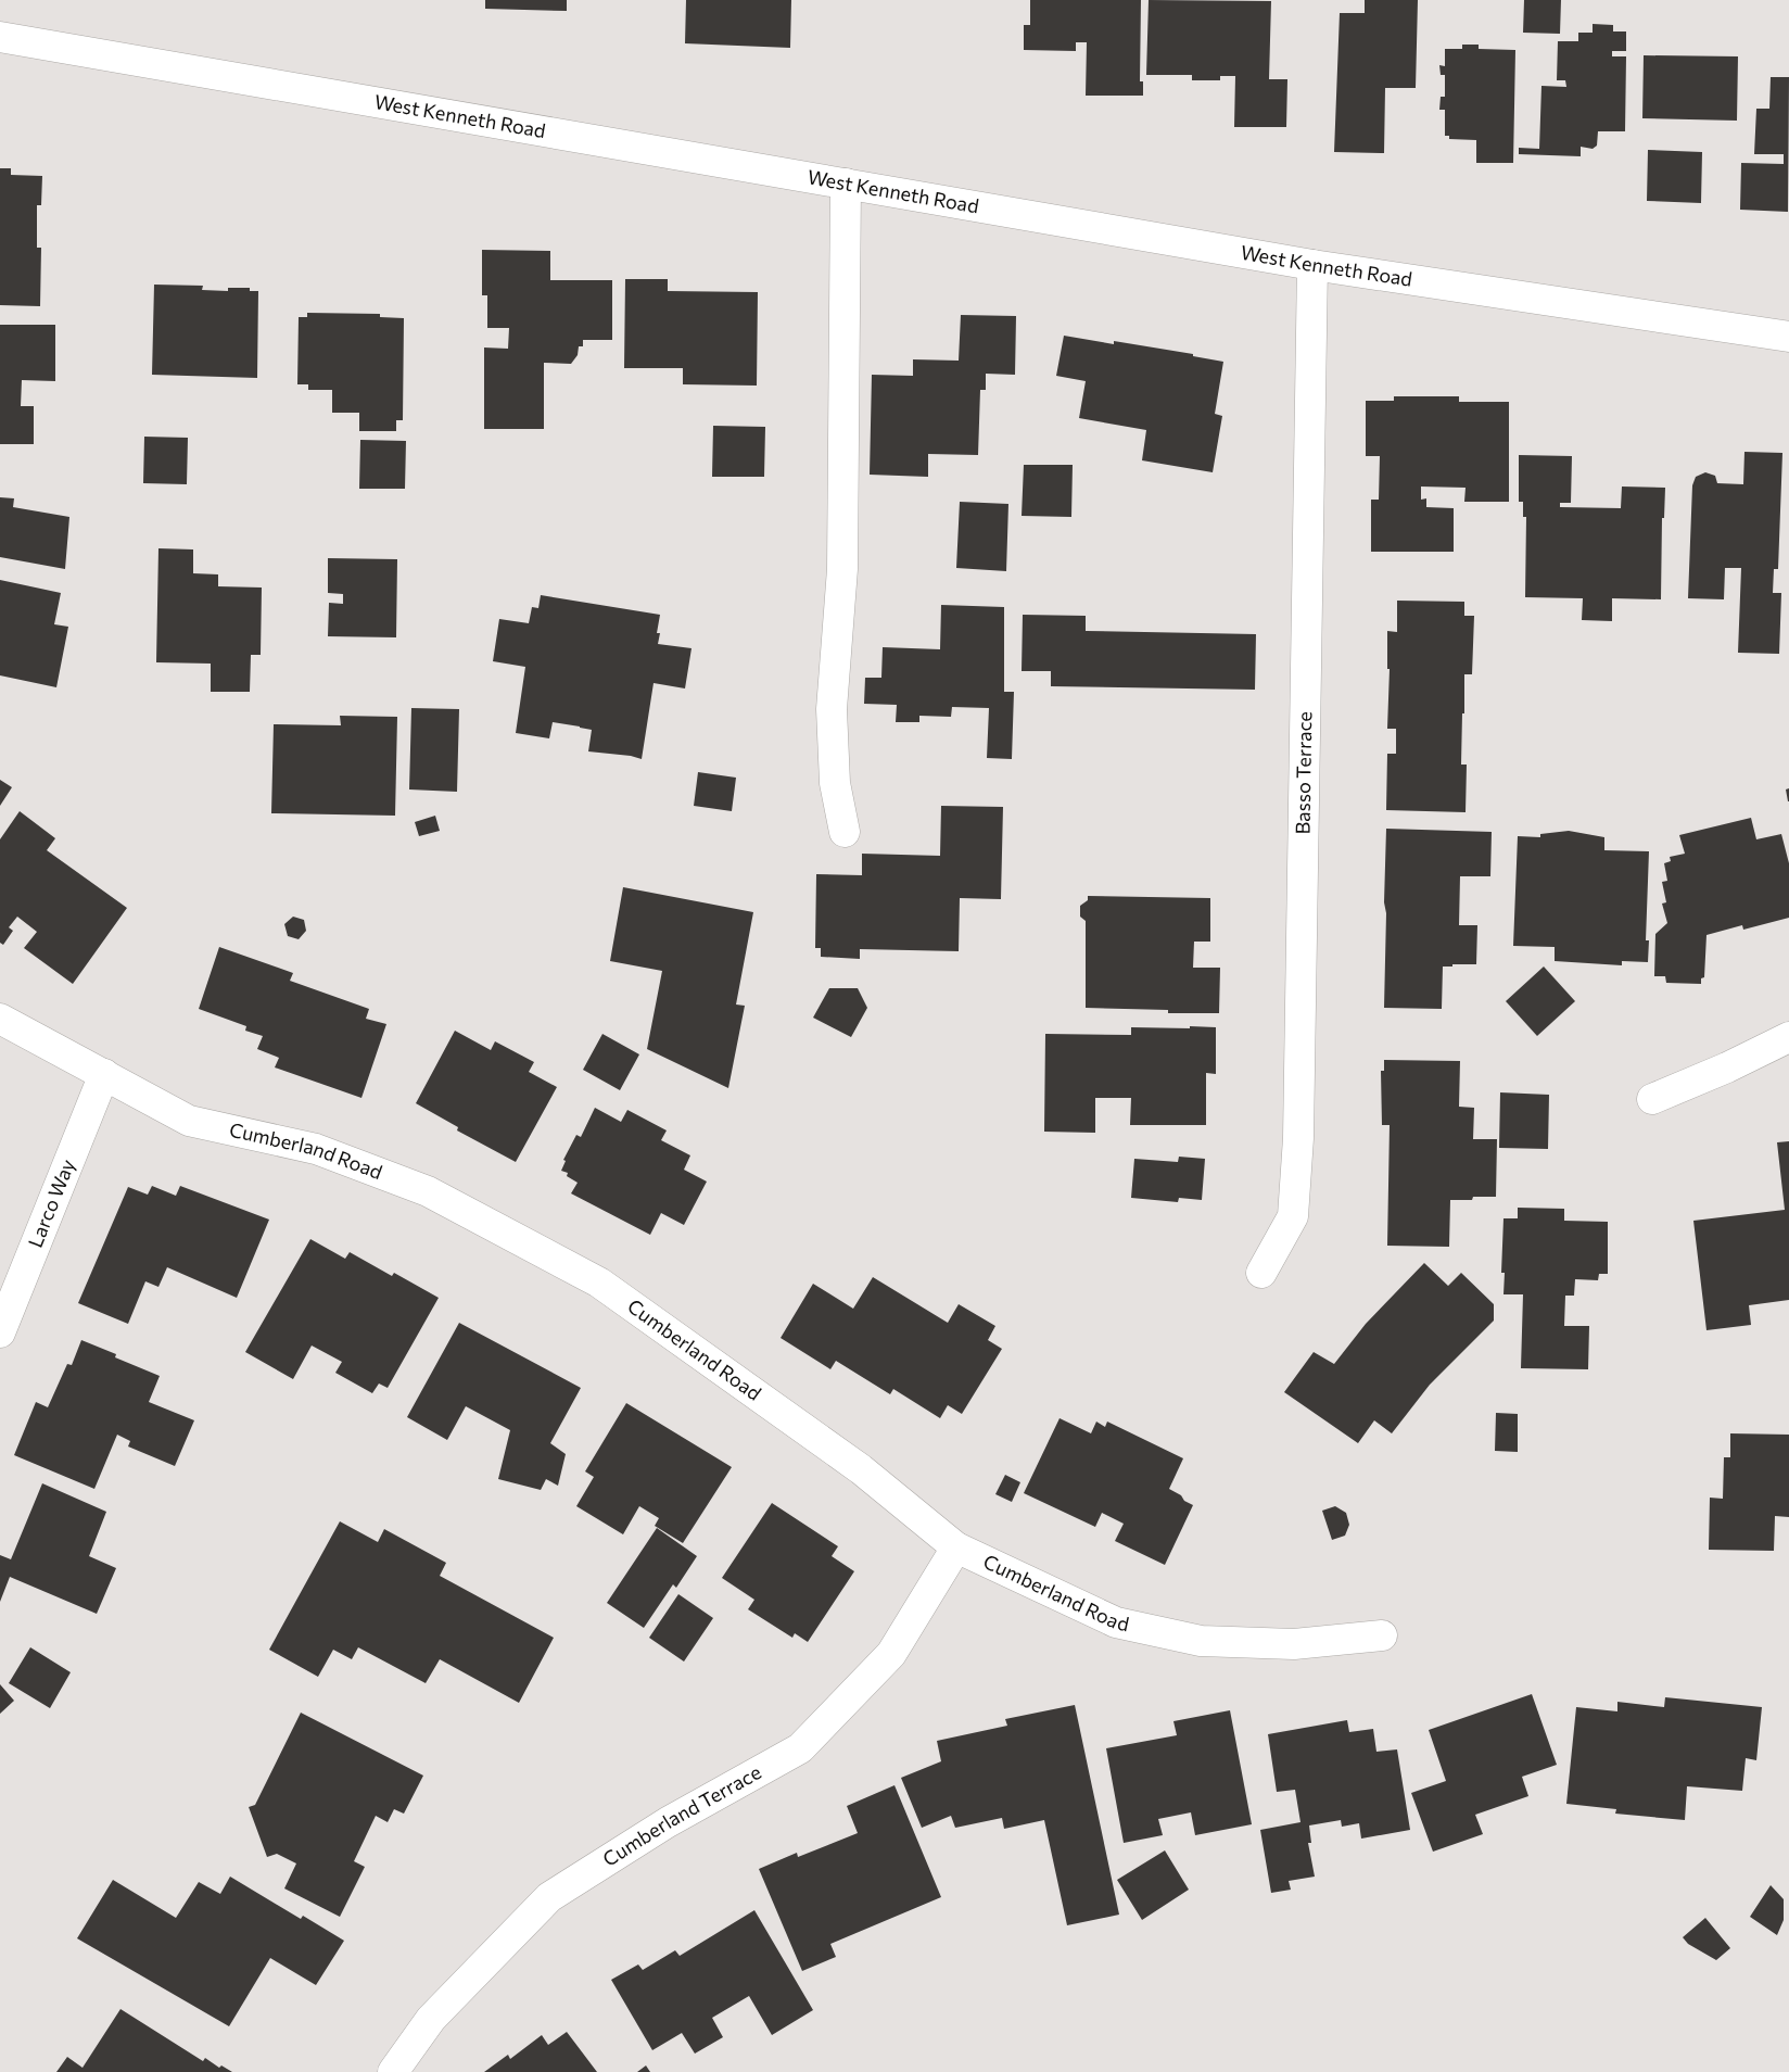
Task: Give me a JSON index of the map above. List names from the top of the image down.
{
  "streets": {
    "street": [
      "West Kenneth Road",
      "Basso Terrace",
      "Cumberland Road",
      "Larco Way",
      "Cumberland Terrace"
    ]
  },
  "crossings": [
    ["West Kenneth Road", "Basso Terrace"],
    ["Cumberland Road", "Larco Way"],
    ["Cumberland Road", "Cumberland Terrace"]
  ]
}
